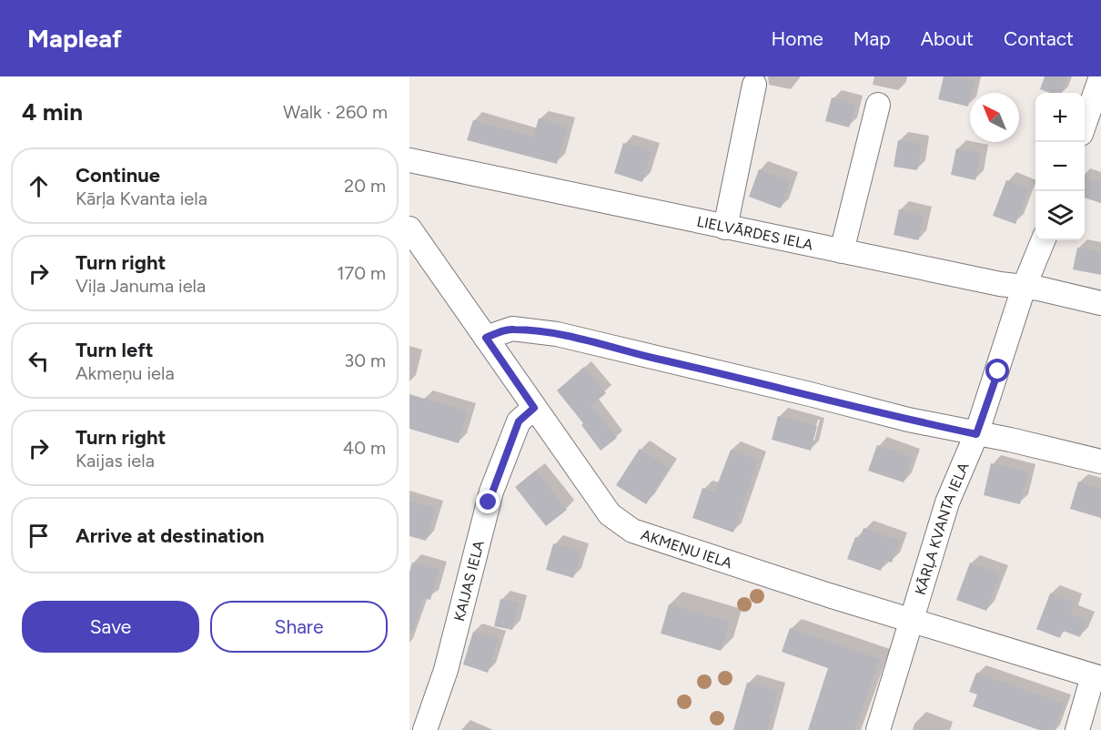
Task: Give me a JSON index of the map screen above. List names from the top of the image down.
{
  "streets": {
    "street": [
      "LIELVĀRDES IELA",
      "KĀRĻA KVANTA IELA",
      "AKMEŅU IELA",
      "KAIJAS IELA"
    ]
  },
  "crossings": [
    ["LIELVĀRDES IELA", "KĀRĻA KVANTA IELA"],
    ["KĀRĻA KVANTA IELA", "AKMEŅU IELA"],
    ["AKMEŅU IELA", "KAIJAS IELA"]
  ],
  "north": "top left",
  "page": {
    "header": "Mapleaf",
    "nav": [
      "Home",
      "Map",
      "About",
      "Contact"
    ],
    "heading": ["4 min", "Walk · 260 m"],
    "map_buttons": ["+", "−"],
    "list": [
      ["Continue", "Kārļa Kvanta iela", "20 m"],
      ["Turn right", "Viļa Januma iela", "170 m"],
      ["Turn left", "Akmeņu iela", "30 m"],
      ["Turn right", "Kaijas iela", "40 m"],
      "Arrive at destination"
    ],
    "buttons": ["Save", "Share"]
  }
}
